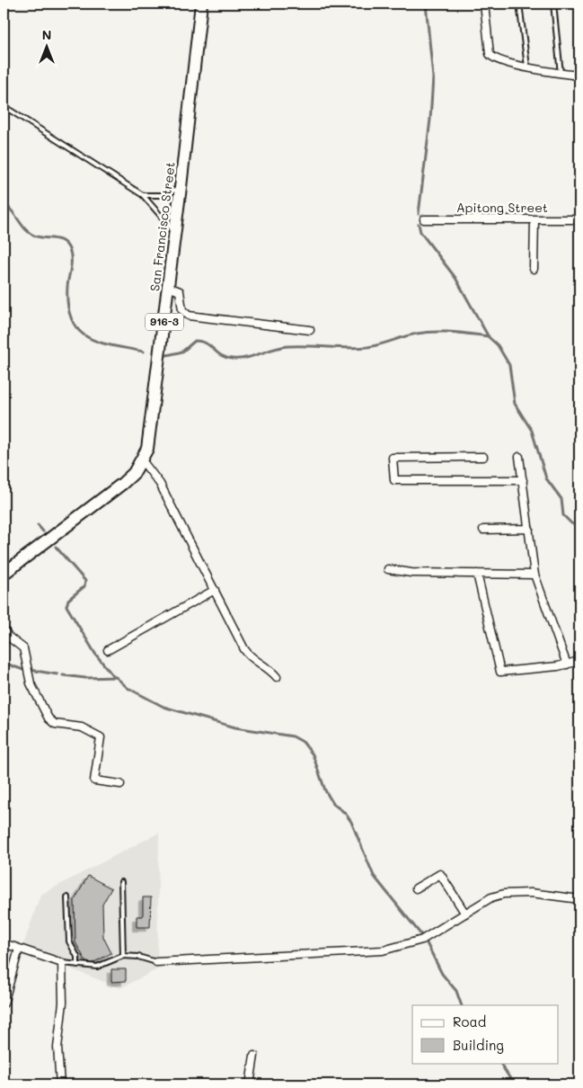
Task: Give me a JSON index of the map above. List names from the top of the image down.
{
  "streets": {
    "main road": ["San Francisco Street", "916-3"],
    "street": ["Apitong Street"]
  },
  "legend": ["Road", "Building"],
  "north": "top"
}
